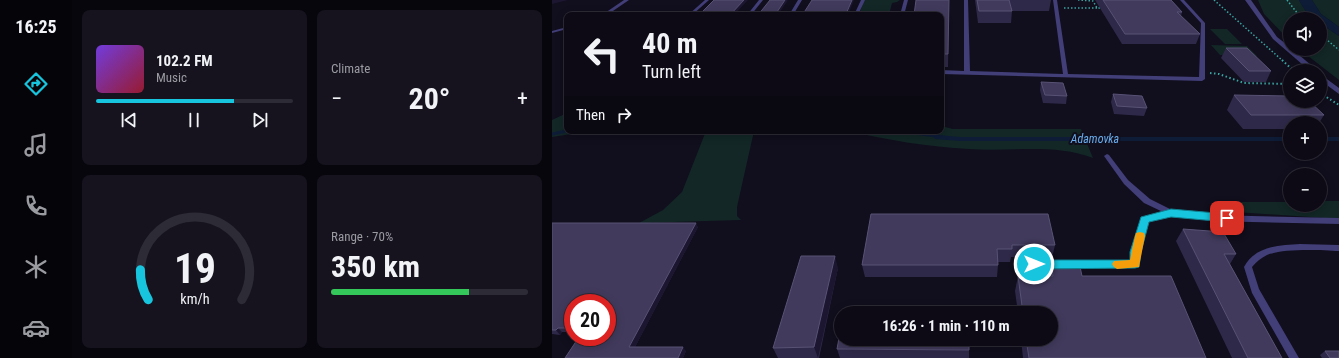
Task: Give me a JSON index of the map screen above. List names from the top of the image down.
{
  "water": ["Adamovka"],
  "page": {
    "tabs": "16:25",
    "tile": [
      "Climate",
      ["Range · 70%", "350 km"]
    ],
    "map_buttons": ["+", "−"],
    "turn": ["40 m", "Turn left"],
    "song": ["102.2 FM", "Music"],
    "heat": ["−", "20°", "+"],
    "then": "Then",
    "limit": "20",
    "trip": "16:26 · 1 min · 110 m",
    "gauge": ["19", "km/h"]
  }
}
